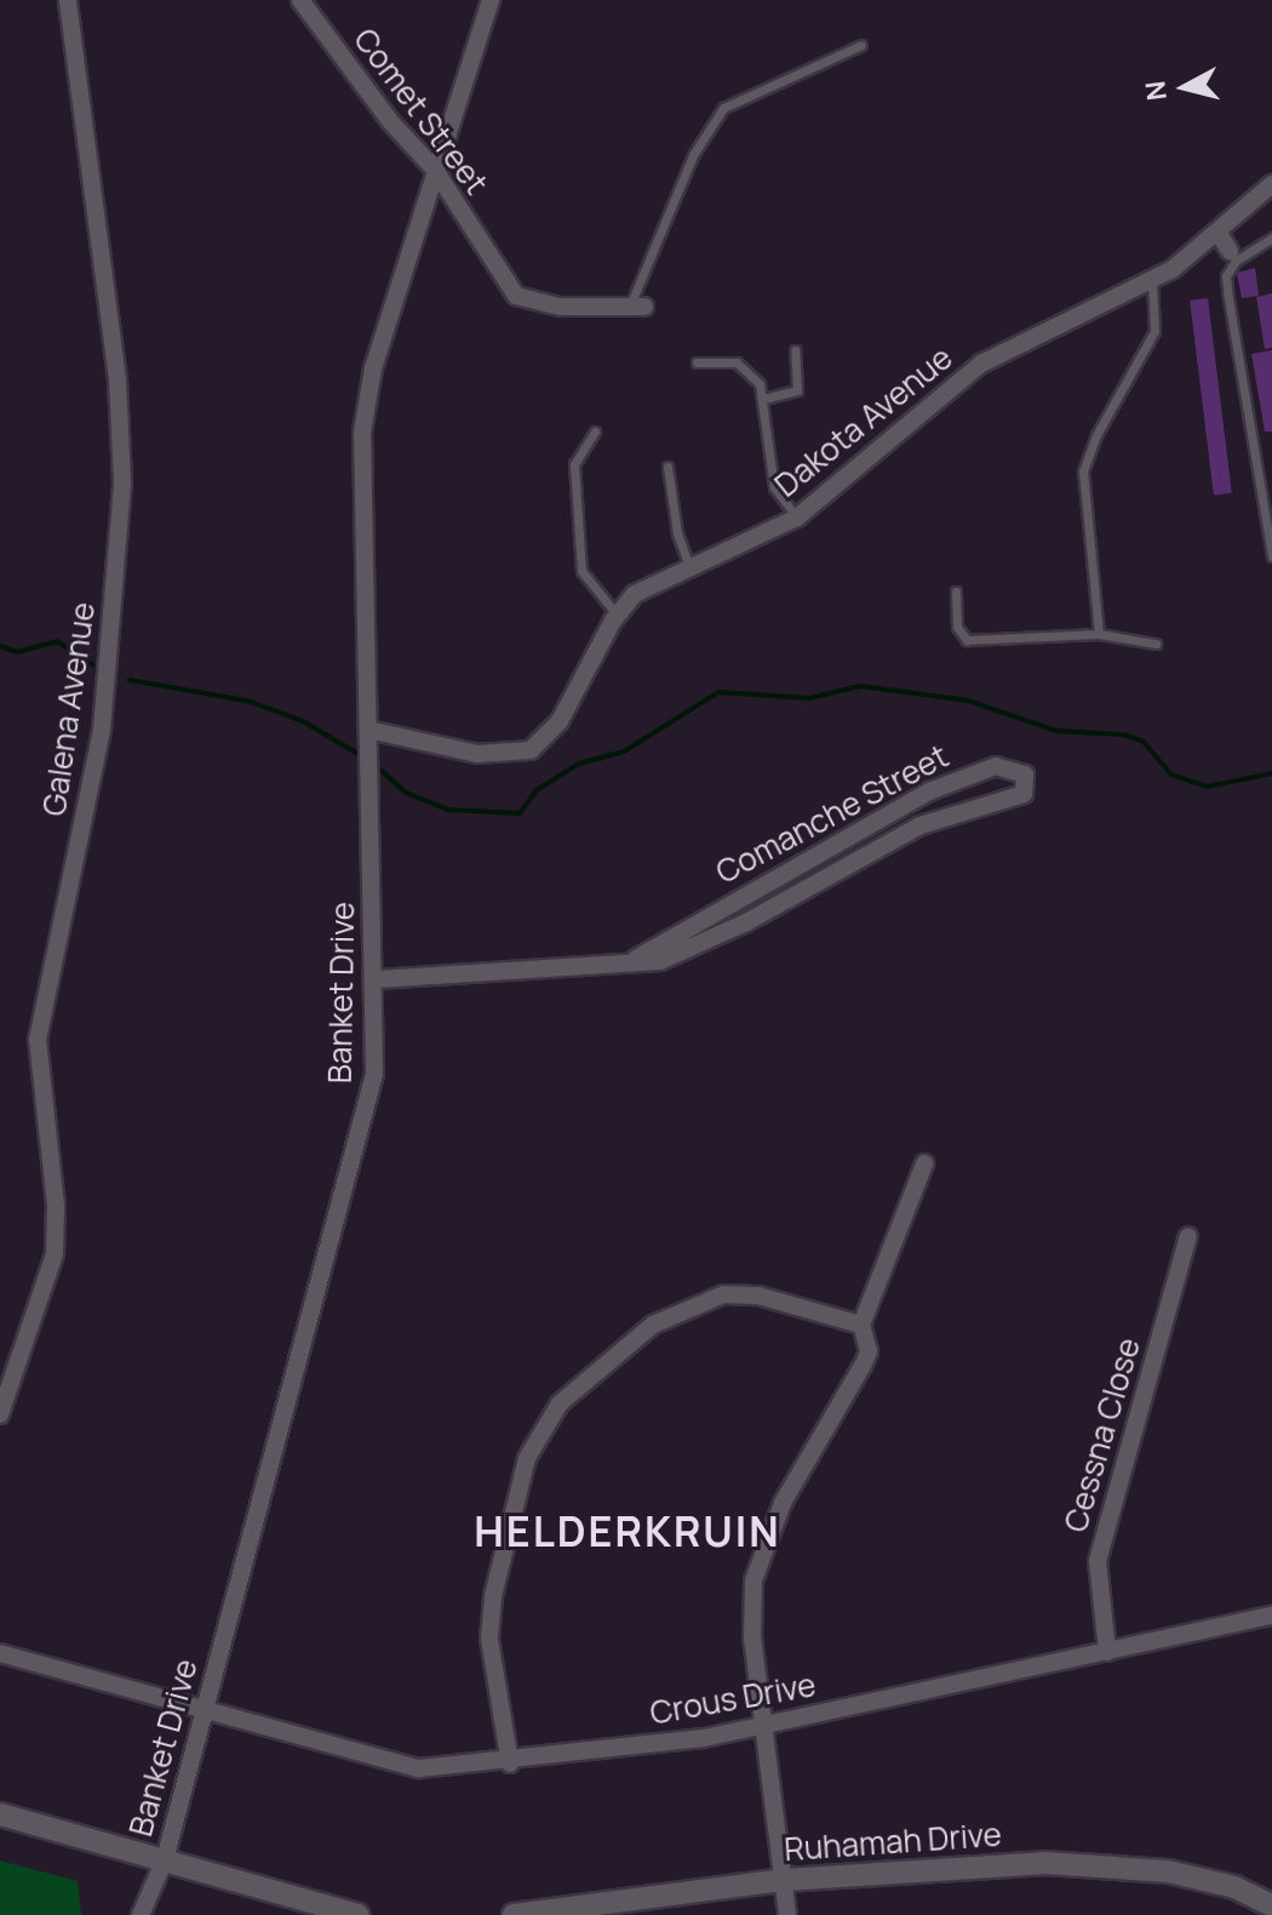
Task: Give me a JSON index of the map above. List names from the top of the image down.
{
  "streets": {
    "street": [
      "Comet Street",
      "Dakota Avenue",
      "Galena Avenue",
      "Comanche Street",
      "Banket Drive",
      "Cessna Close",
      "Crous Drive",
      "Ruhamah Drive"
    ]
  },
  "crossings": [
    ["Comet Street", "Banket Drive"],
    ["Dakota Avenue", "Banket Drive"],
    ["Comanche Street", "Banket Drive"],
    ["Banket Drive", "Crous Drive"],
    ["Cessna Close", "Crous Drive"]
  ],
  "districts": ["HELDERKRUIN"],
  "north": "left"
}
